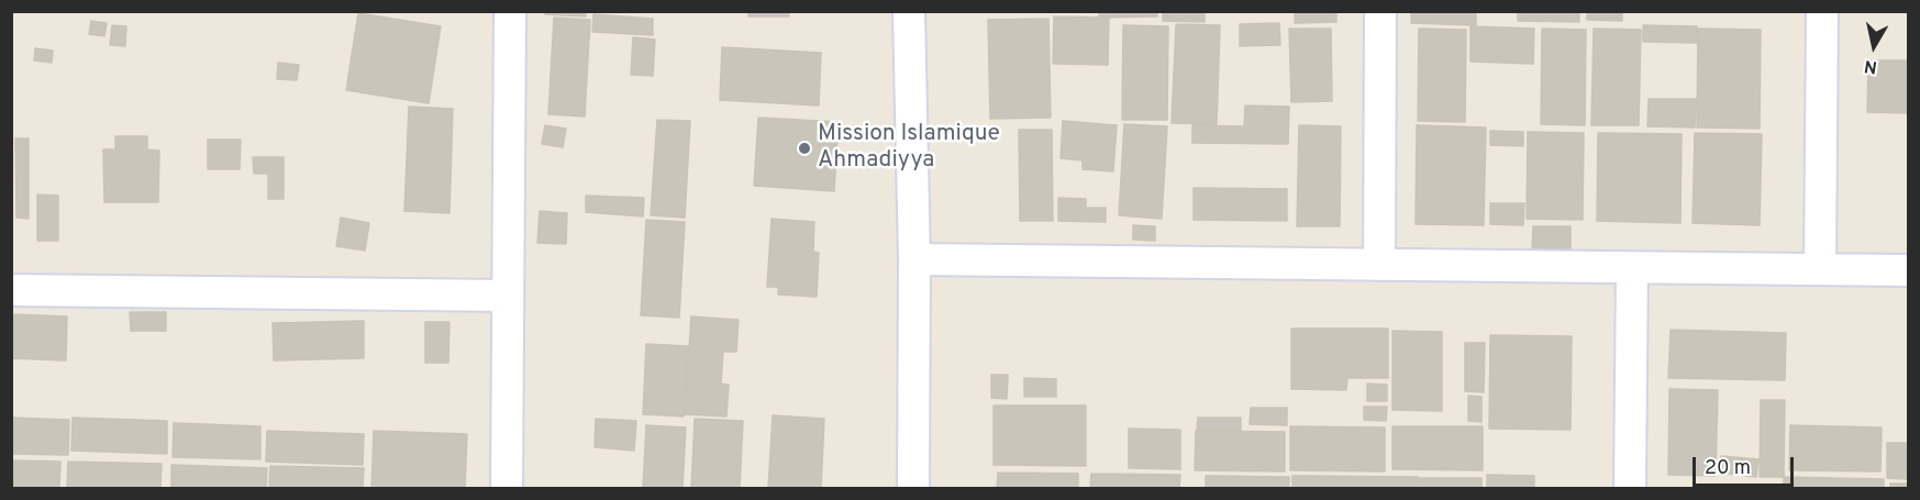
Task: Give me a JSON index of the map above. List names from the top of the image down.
{
  "places": ["Mission Islamique Ahmadiyya"],
  "scale_bar": "20 m",
  "north": "bottom"
}
